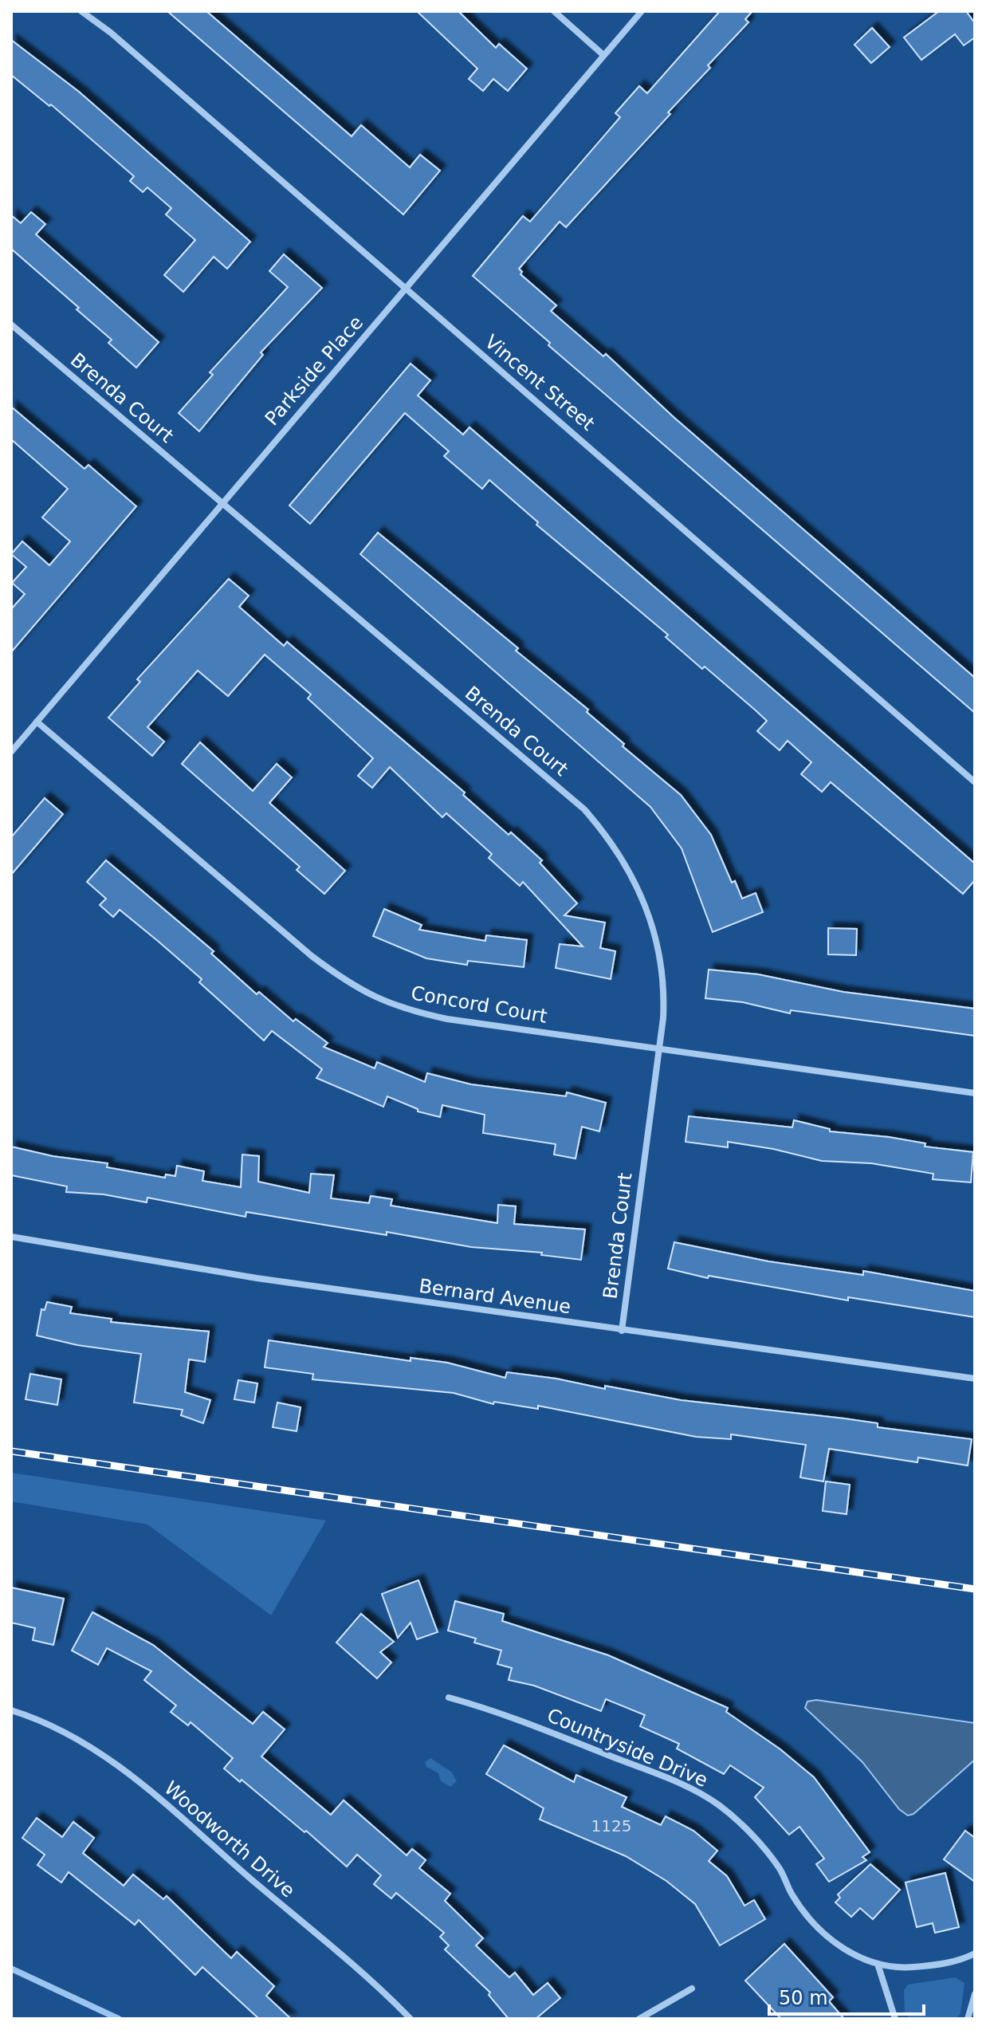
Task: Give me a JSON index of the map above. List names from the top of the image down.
{
  "streets": {
    "street": [
      "Parkside Place",
      "Vincent Street",
      "Brenda Court",
      "Concord Court",
      "Bernard Avenue",
      "Countryside Drive",
      "Woodworth Drive"
    ]
  },
  "crossings": [
    ["Parkside Place", "Vincent Street"],
    ["Parkside Place", "Brenda Court"],
    ["Parkside Place", "Concord Court"],
    ["Brenda Court", "Concord Court"],
    ["Brenda Court", "Bernard Avenue"]
  ],
  "house_numbers": ["1125"],
  "scale_bar": "50 m"
}
